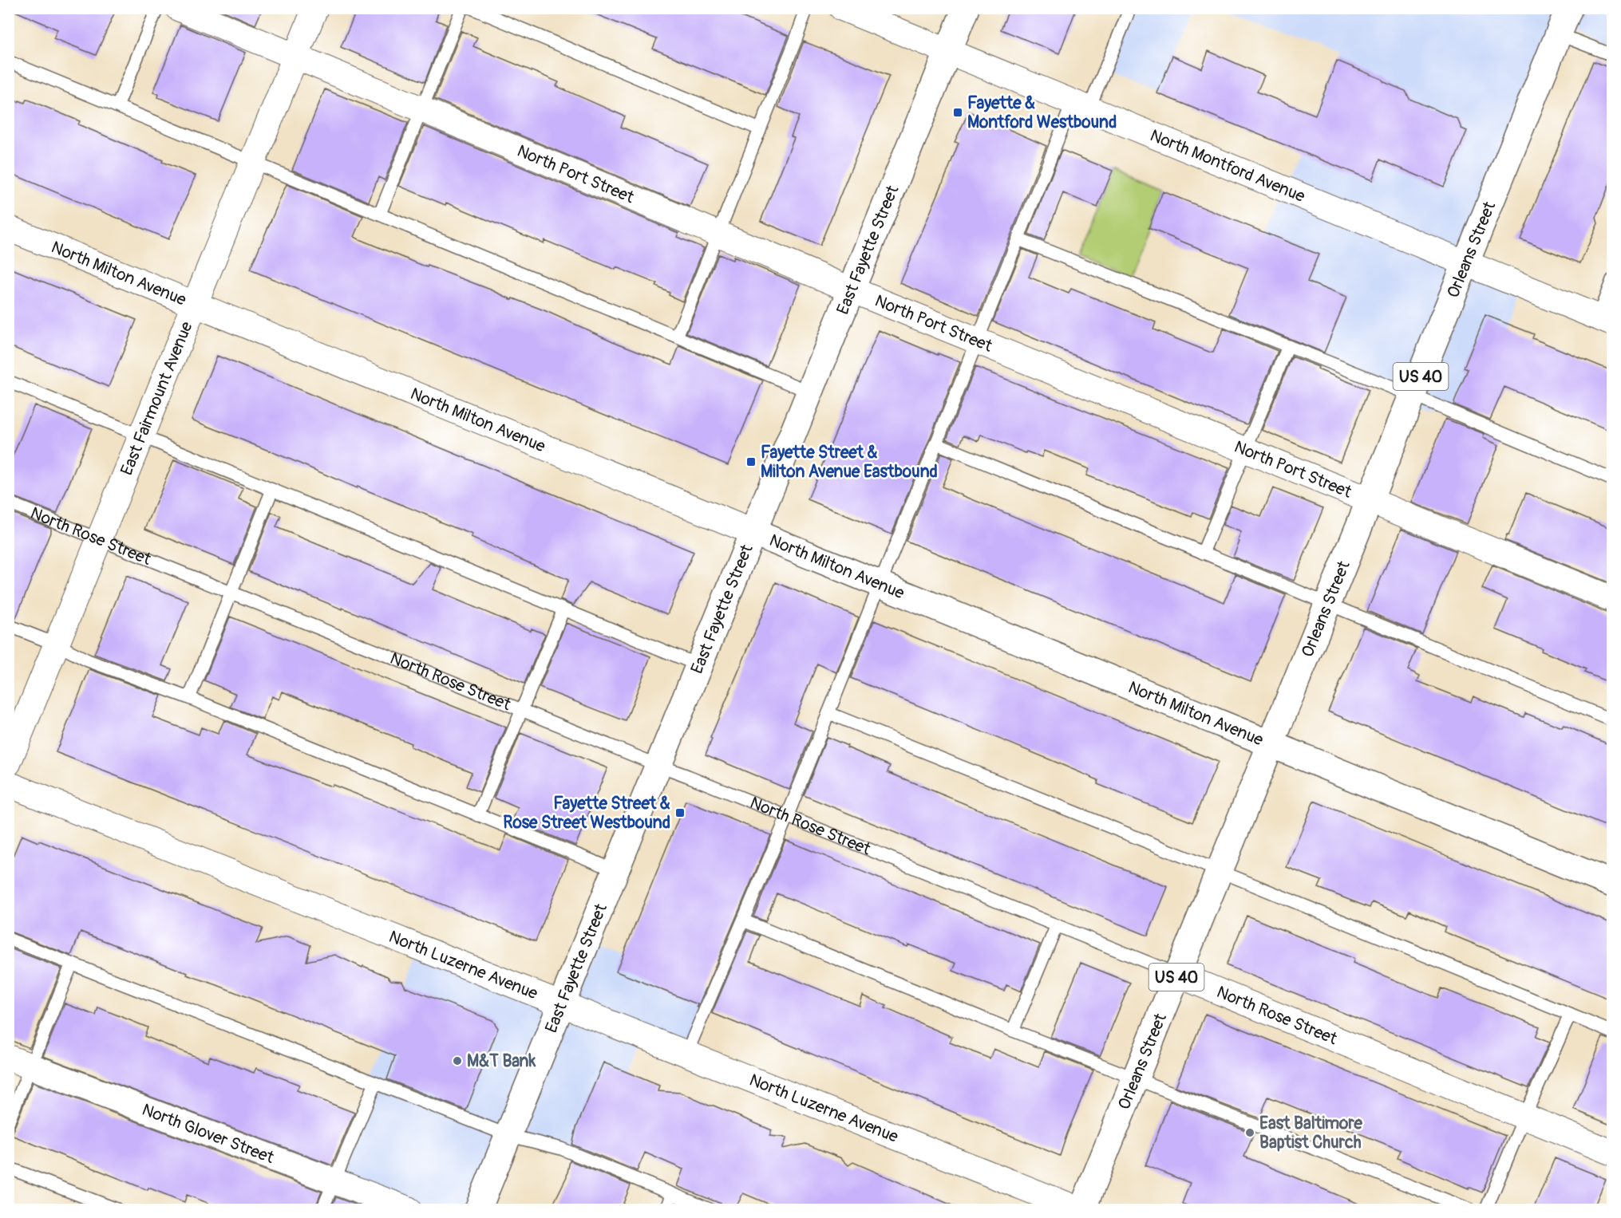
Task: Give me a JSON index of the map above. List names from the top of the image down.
{
  "streets": {
    "main road": [
      "East Fayette Street",
      "Orleans Street",
      "North Milton Avenue",
      "US 40"
    ],
    "street": [
      "North Montford Avenue",
      "North Port Street",
      "East Fairmount Avenue",
      "North Rose Street",
      "North Luzerne Avenue",
      "North Glover Street"
    ]
  },
  "crossings": [
    ["North Montford Avenue", "East Fayette Street"],
    ["North Montford Avenue", "Orleans Street"],
    ["North Port Street", "East Fayette Street"],
    ["North Port Street", "Orleans Street"],
    ["North Port Street", "East Fairmount Avenue"],
    ["East Fayette Street", "North Milton Avenue"],
    ["East Fayette Street", "North Rose Street"],
    ["East Fayette Street", "North Luzerne Avenue"],
    ["Orleans Street", "North Milton Avenue"],
    ["Orleans Street", "North Rose Street"],
    ["North Milton Avenue", "East Fairmount Avenue"],
    ["East Fairmount Avenue", "North Rose Street"]
  ],
  "places": {
    "transit": ["Fayette & Montford Westbound", "Fayette Street & Milton Avenue Eastbound", "Fayette Street & Rose Street Westbound"],
    "other": ["M&T Bank", "East Baltimore Baptist Church"]
  }
}
